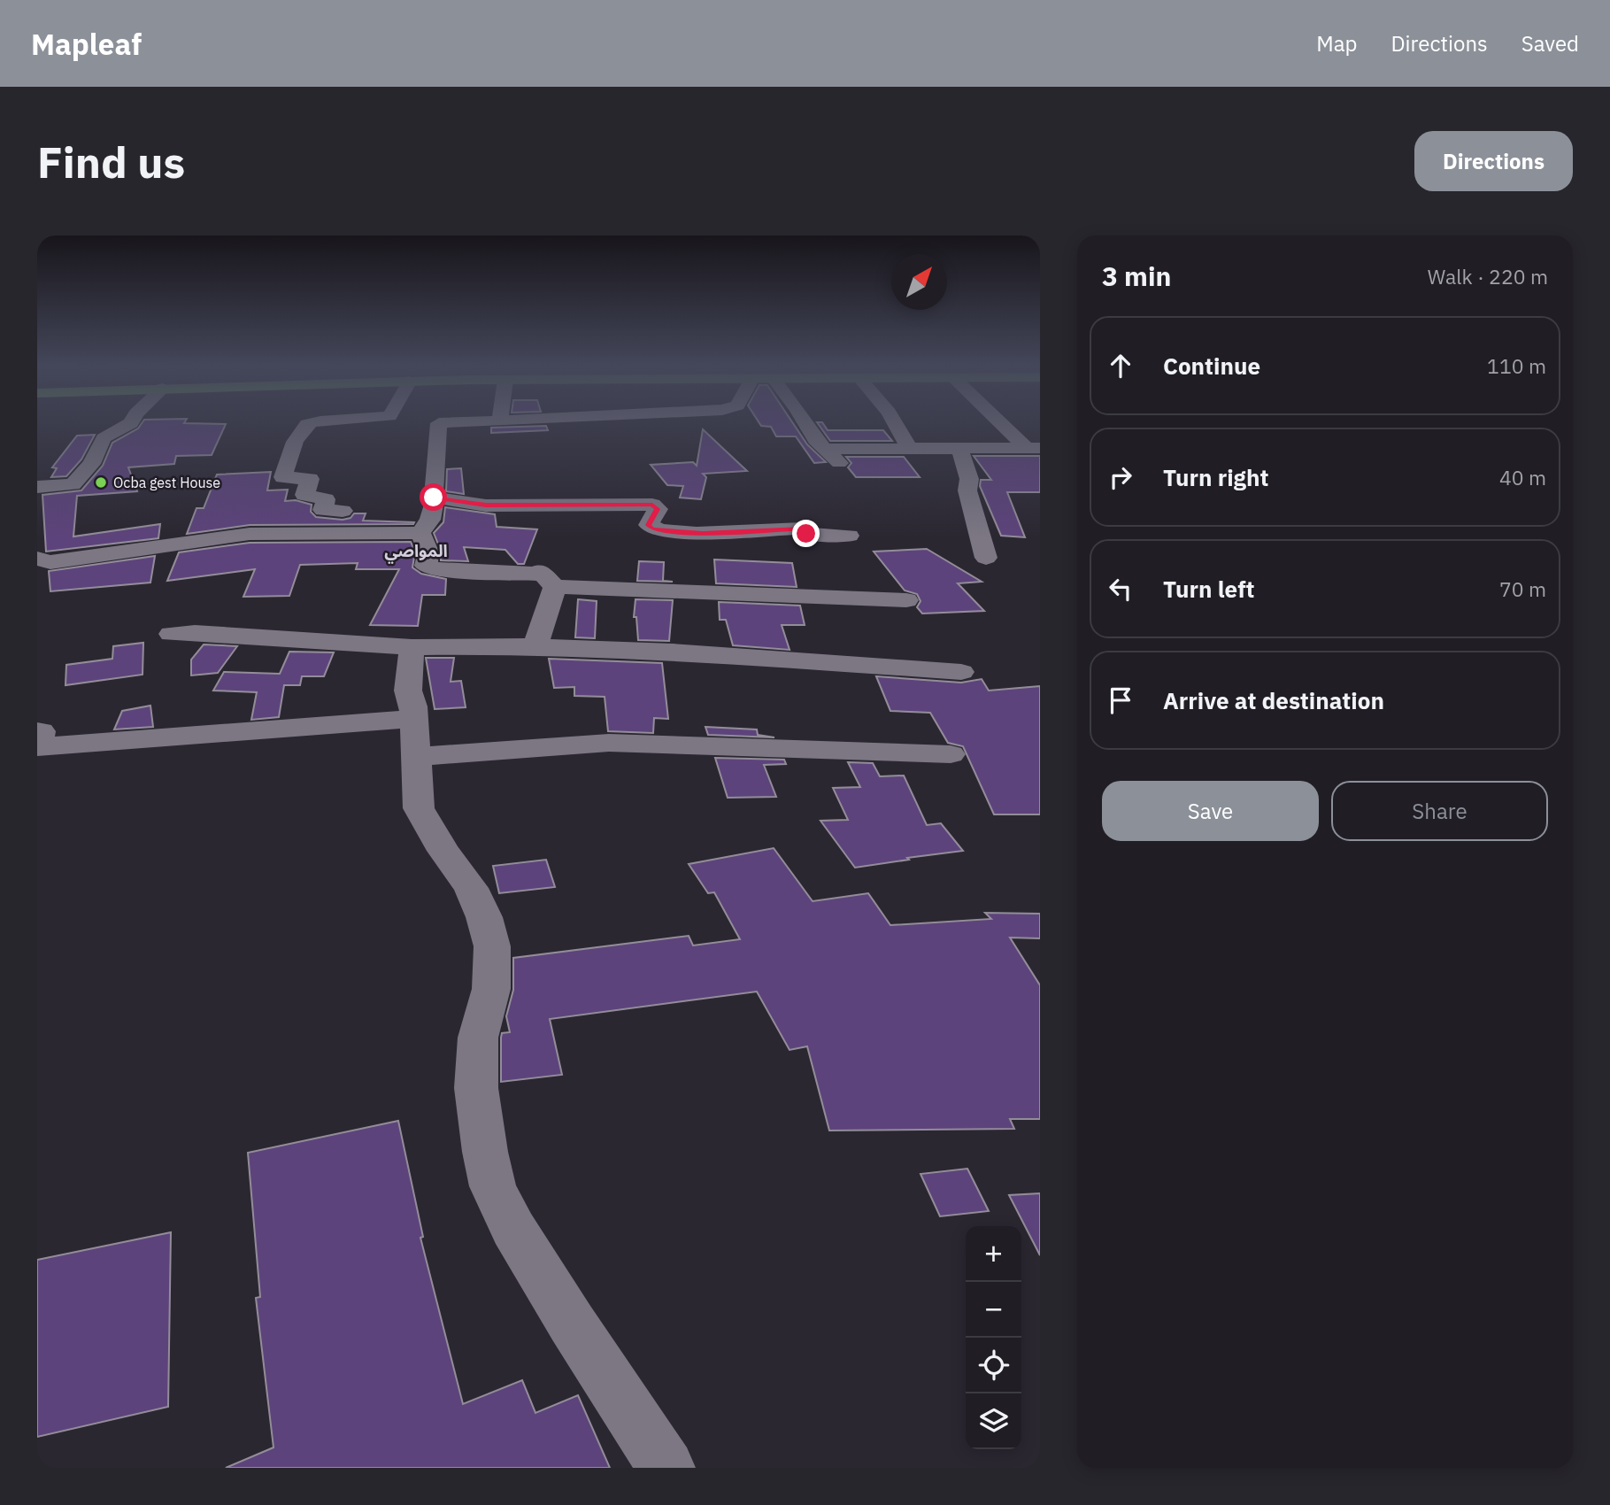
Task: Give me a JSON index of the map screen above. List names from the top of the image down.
{
  "districts": ["المواصي"],
  "places": ["Ocba gest House"],
  "north": "top right",
  "page": {
    "header": "Mapleaf",
    "nav": ["Map", "Directions", "Saved"],
    "buttons": [
      "Directions",
      ["Save", "Share"]
    ],
    "title": "Find us",
    "heading": ["3 min", "Walk · 220 m"],
    "list": [
      ["Continue", "110 m"],
      ["Turn right", "40 m"],
      ["Turn left", "70 m"],
      "Arrive at destination"
    ],
    "map_buttons": ["+", "−"]
  }
}
